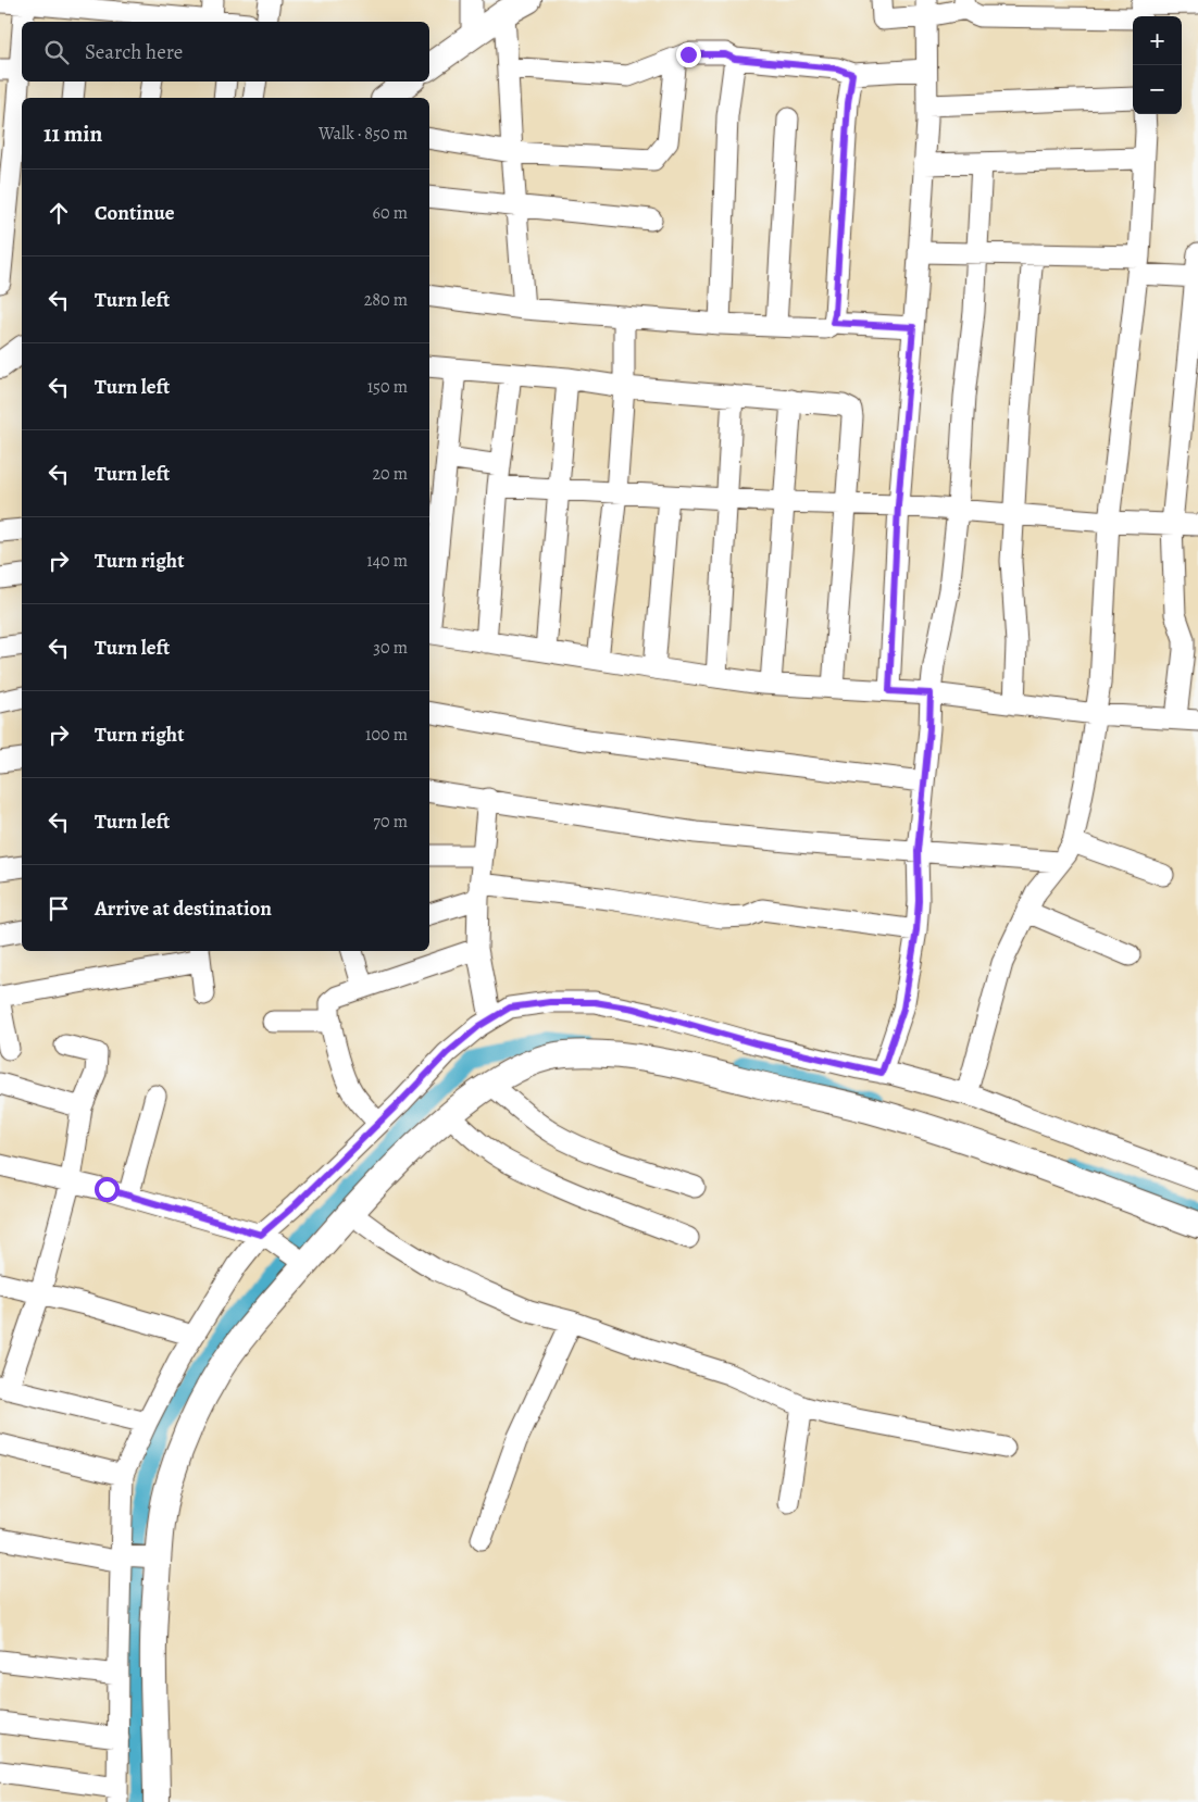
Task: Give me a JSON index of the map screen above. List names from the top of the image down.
{
  "page": {
    "map_buttons": ["+", "−"],
    "search": "Search here",
    "heading": ["11 min", "Walk · 850 m"],
    "list": [
      ["Continue", "60 m"],
      ["Turn left", "280 m"],
      ["Turn left", "150 m"],
      ["Turn left", "20 m"],
      ["Turn right", "140 m"],
      ["Turn left", "30 m"],
      ["Turn right", "100 m"],
      ["Turn left", "70 m"],
      "Arrive at destination"
    ]
  }
}
